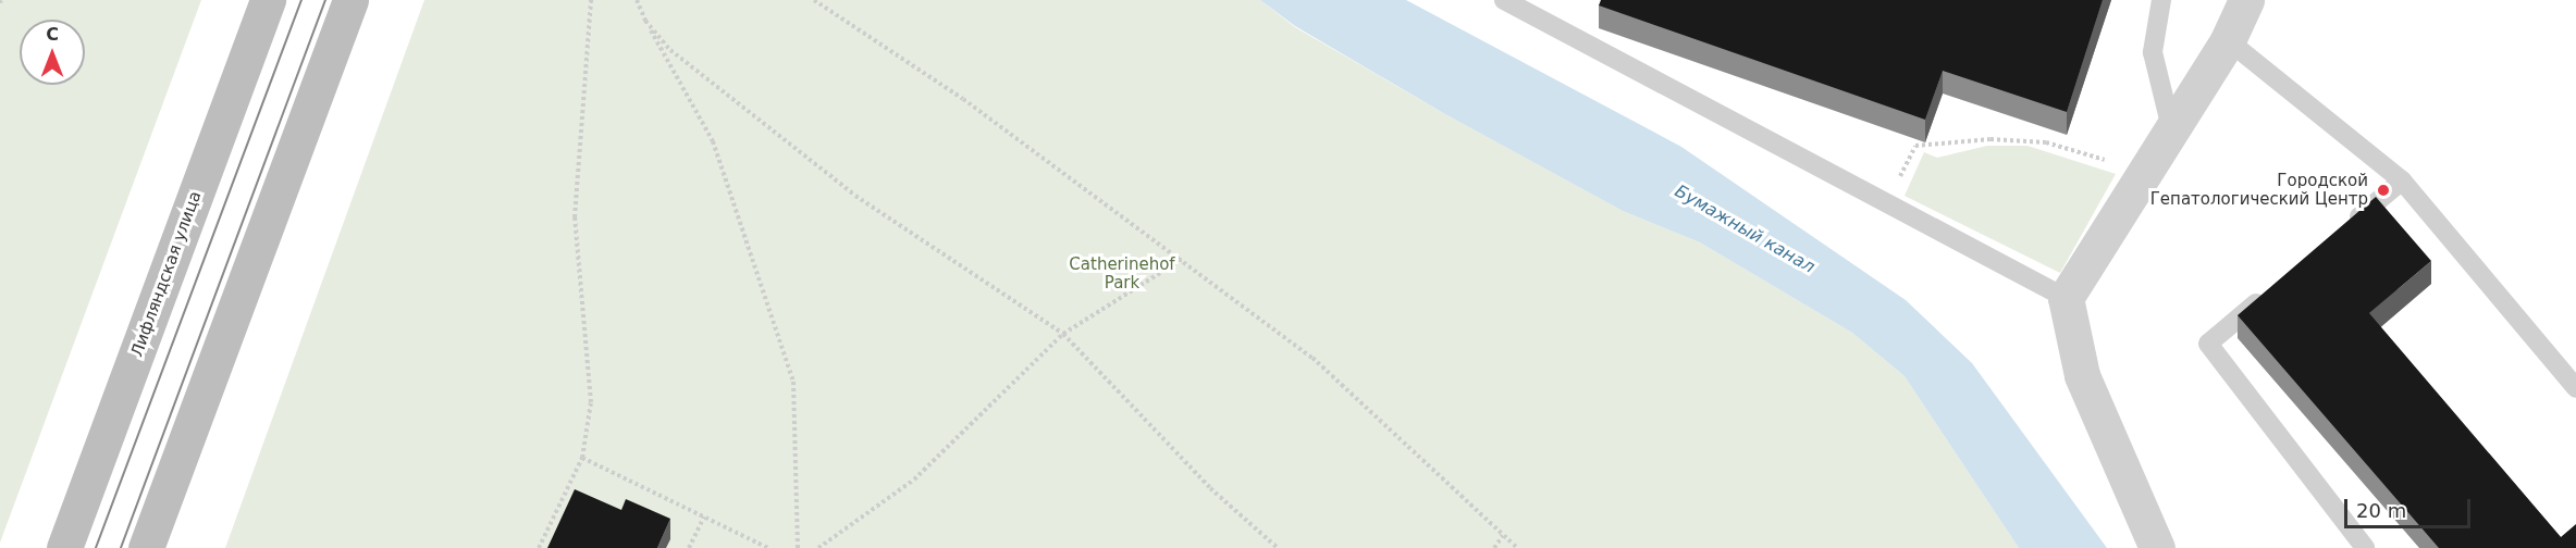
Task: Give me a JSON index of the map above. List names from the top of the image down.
{
  "streets": {
    "main road": ["Лифляндская улица"]
  },
  "water": ["Бумажный канал"],
  "parks": ["Catherinehof Park"],
  "places": ["Городской Гепатологический Центр"],
  "scale_bar": "20 m",
  "north": "top"
}
